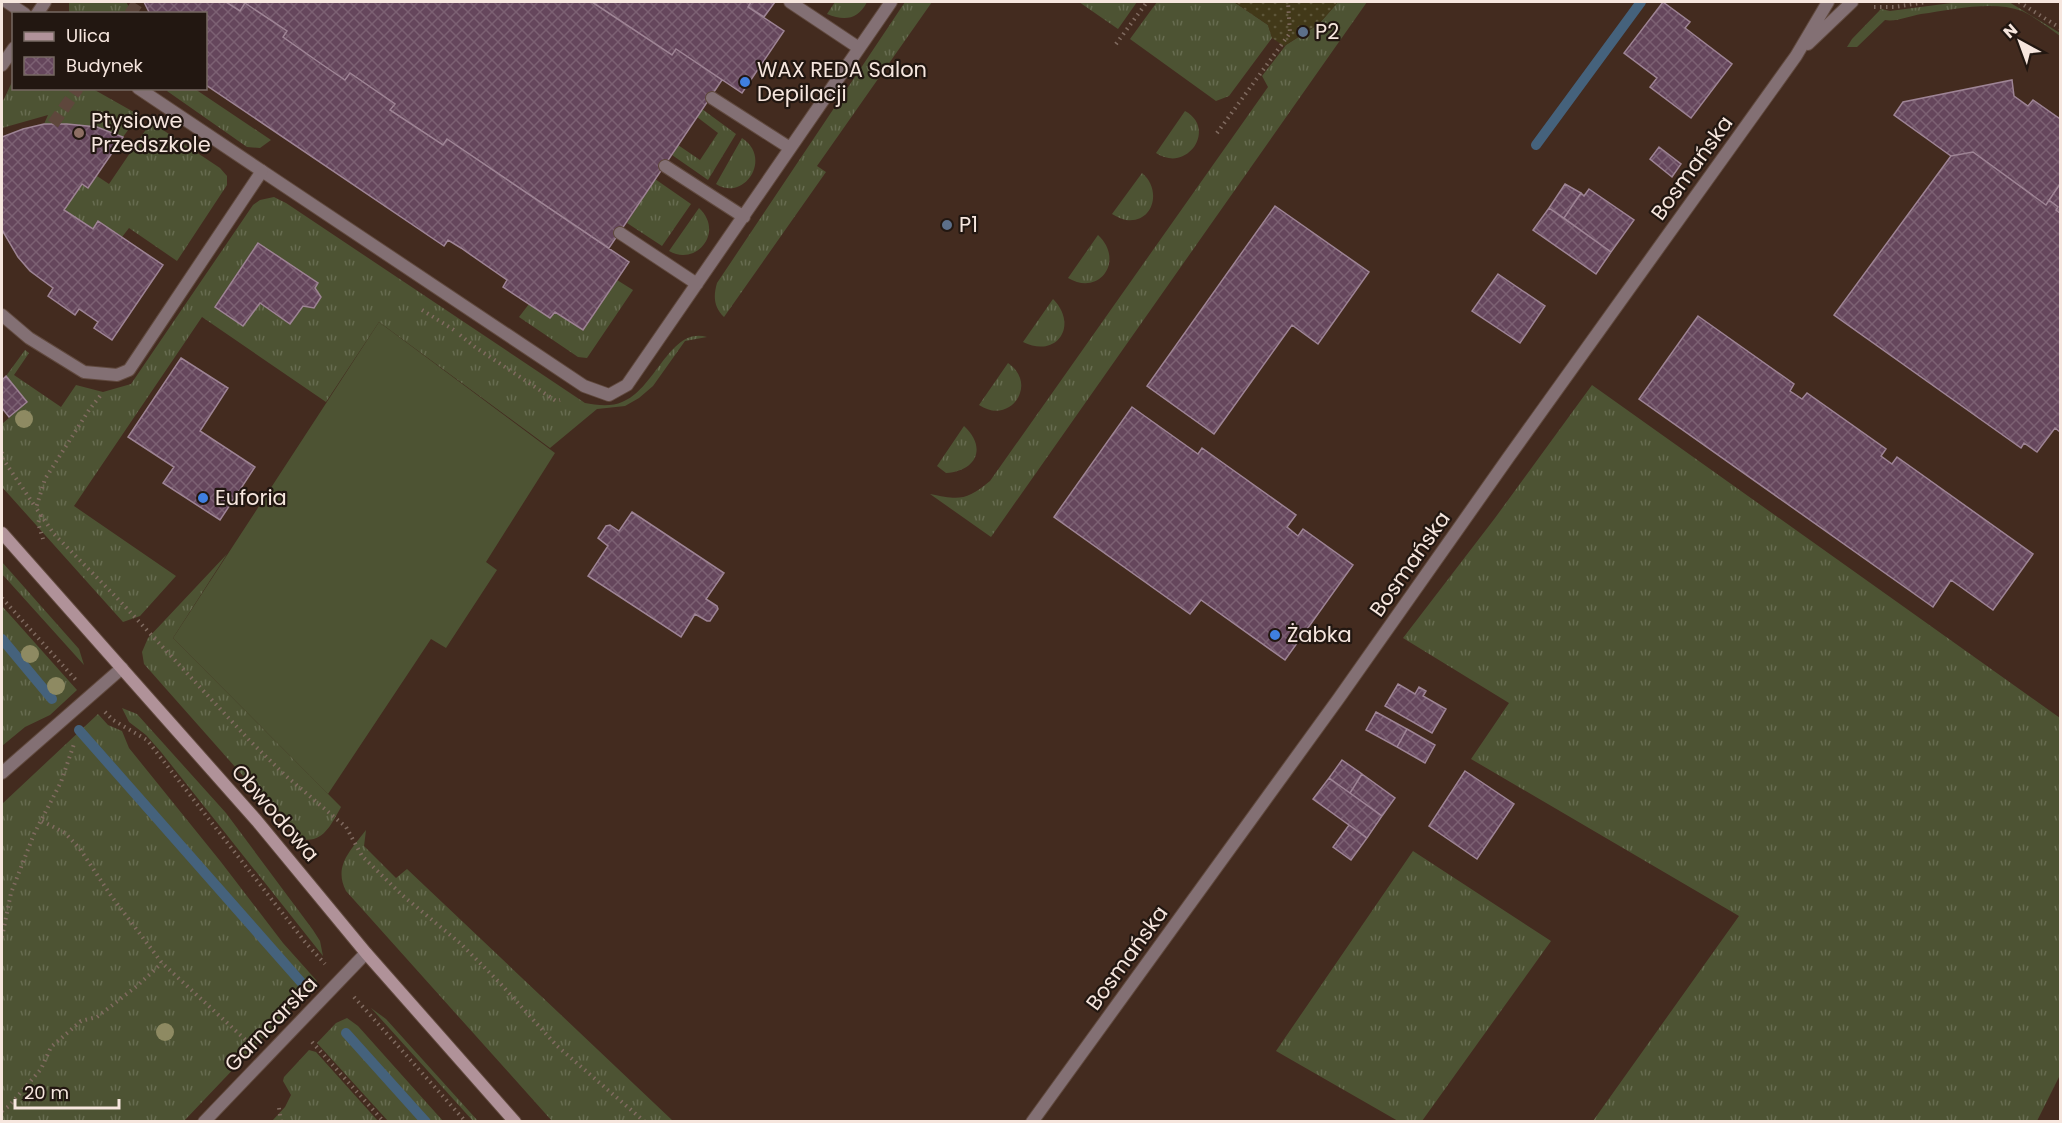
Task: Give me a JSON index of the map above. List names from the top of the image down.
{
  "streets": {
    "main road": ["Obwodowa"],
    "street": ["Bosmańska", "Garncarska"]
  },
  "crossings": [
    ["Obwodowa", "Garncarska"]
  ],
  "places": [
    "P2",
    "WAX REDA Salon Depilacji",
    "Ptysiowe Przedszkole",
    "P1",
    "Euforia",
    "Żabka"
  ],
  "legend": ["Ulica", "Budynek"],
  "scale_bar": "20 m",
  "north": "top left"
}
